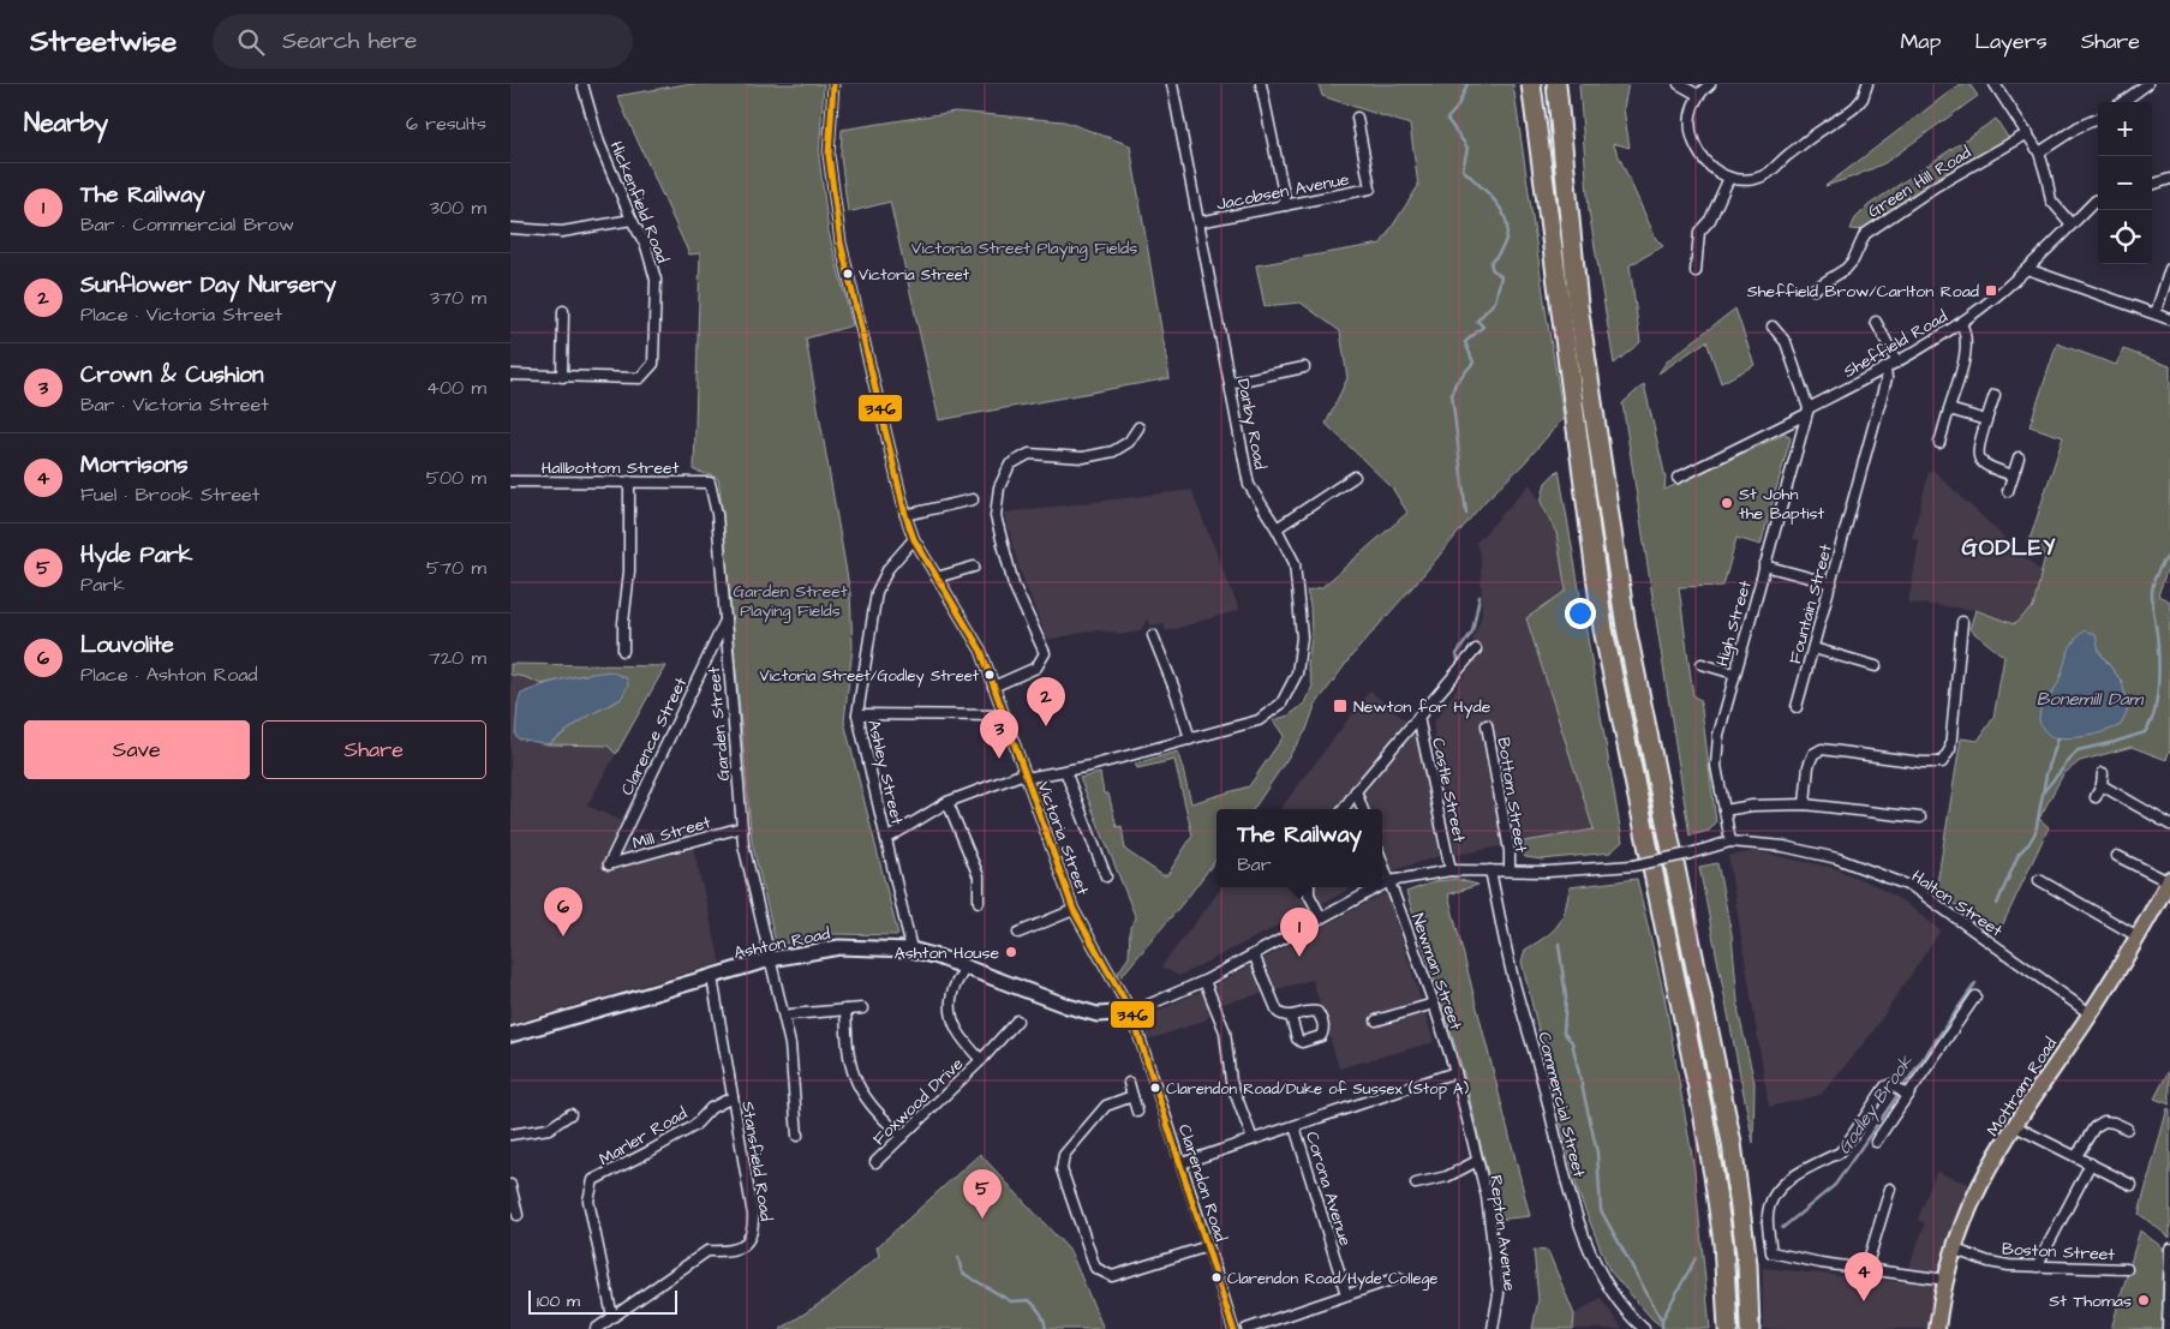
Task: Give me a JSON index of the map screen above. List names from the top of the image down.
{
  "streets": {
    "main road": ["Mottram Road"],
    "street": [
      "Green Hill Road",
      "Jacobsen Avenue",
      "Hickenfield Road",
      "Sheffield Road",
      "Danby Road",
      "Hallbottom Street",
      "Fountain Street",
      "High Street",
      "Garden Street",
      "Clarence Street",
      "Ashley Street",
      "Castle Street",
      "Bottom Street",
      "Mill Street",
      "Victoria Street",
      "Halton Street",
      "Ashton Road",
      "Newman Street",
      "Foxwood Drive",
      "Commercial Street",
      "Marler Road",
      "Stansfield Road",
      "Clarendon Road",
      "Corona Avenue",
      "Repton Avenue",
      "Boston Street"
    ]
  },
  "crossings": [
    ["Jacobsen Avenue", "Danby Road"],
    ["Sheffield Road", "Fountain Street"],
    ["Sheffield Road", "High Street"],
    ["Danby Road", "Ashley Street"],
    ["Danby Road", "Victoria Street"],
    ["Hallbottom Street", "Garden Street"],
    ["High Street", "Halton Street"],
    ["Garden Street", "Clarence Street"],
    ["Garden Street", "Mill Street"],
    ["Garden Street", "Ashton Road"],
    ["Clarence Street", "Mill Street"],
    ["Ashley Street", "Victoria Street"],
    ["Ashley Street", "Ashton Road"],
    ["Castle Street", "Halton Street"],
    ["Bottom Street", "Halton Street"],
    ["Victoria Street", "Halton Street"],
    ["Victoria Street", "Ashton Road"],
    ["Victoria Street", "Clarendon Road"],
    ["Halton Street", "Ashton Road"],
    ["Halton Street", "Newman Street"],
    ["Halton Street", "Mottram Road"],
    ["Halton Street", "Commercial Street"],
    ["Halton Street", "Clarendon Road"],
    ["Ashton Road", "Foxwood Drive"],
    ["Ashton Road", "Stansfield Road"],
    ["Ashton Road", "Clarendon Road"],
    ["Newman Street", "Repton Avenue"],
    ["Mottram Road", "Boston Street"],
    ["Marler Road", "Stansfield Road"]
  ],
  "districts": ["GODLEY"],
  "water": ["Bonemill Dam", "Godley Brook"],
  "parks": ["Victoria Street Playing Fields", "Garden Street Playing Fields"],
  "places": {
    "other": [
      "Victoria Street",
      "St John the Baptist",
      "Victoria Street/Godley Street",
      "Ashton House",
      "Clarendon Road/Duke of Sussex (Stop A)",
      "Clarendon Road/Hyde College",
      "St Thomas"
    ],
    "transit": ["Sheffield Brow/Carlton Road", "Newton for Hyde"]
  },
  "lines": ["transit line 346"],
  "scale_bar": "100 m",
  "page": {
    "header": "Streetwise",
    "search": "Search here",
    "nav": ["Map", "Layers", "Share"],
    "heading": ["Nearby", "6 results"],
    "map_buttons": ["+", "−"],
    "list": [
      {
        "mark": "1",
        "name": "The Railway",
        "note": "Bar · Commercial Brow",
        "value": "300 m"
      },
      {
        "mark": "2",
        "name": "Sunflower Day Nursery",
        "note": "Place · Victoria Street",
        "value": "370 m"
      },
      {
        "mark": "3",
        "name": "Crown & Cushion",
        "note": "Bar · Victoria Street",
        "value": "400 m"
      },
      {
        "mark": "4",
        "name": "Morrisons",
        "note": "Fuel · Brook Street",
        "value": "500 m"
      },
      {
        "mark": "5",
        "name": "Hyde Park",
        "note": "Park",
        "value": "570 m"
      },
      {
        "mark": "6",
        "name": "Louvolite",
        "note": "Place · Ashton Road",
        "value": "720 m"
      }
    ],
    "pins": [
      "2",
      "3",
      "6",
      "1",
      "5",
      "4"
    ],
    "buttons": ["Save", "Share"],
    "popup": ["The Railway", "Bar"],
    "scale": "100 m"
  }
}
